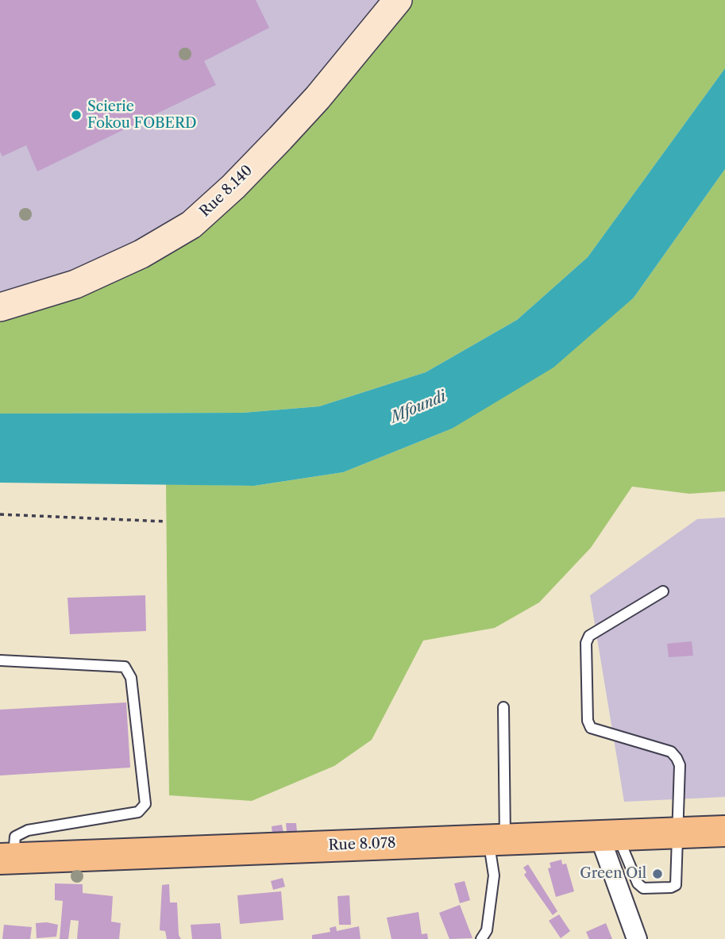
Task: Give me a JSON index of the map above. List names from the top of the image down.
{
  "streets": {
    "highway": ["Rue 8.078"],
    "main road": ["Rue 8.140"]
  },
  "water": ["Mfoundi"],
  "places": ["Scierie Fokou FOBERD", "Green Oil"]
}
